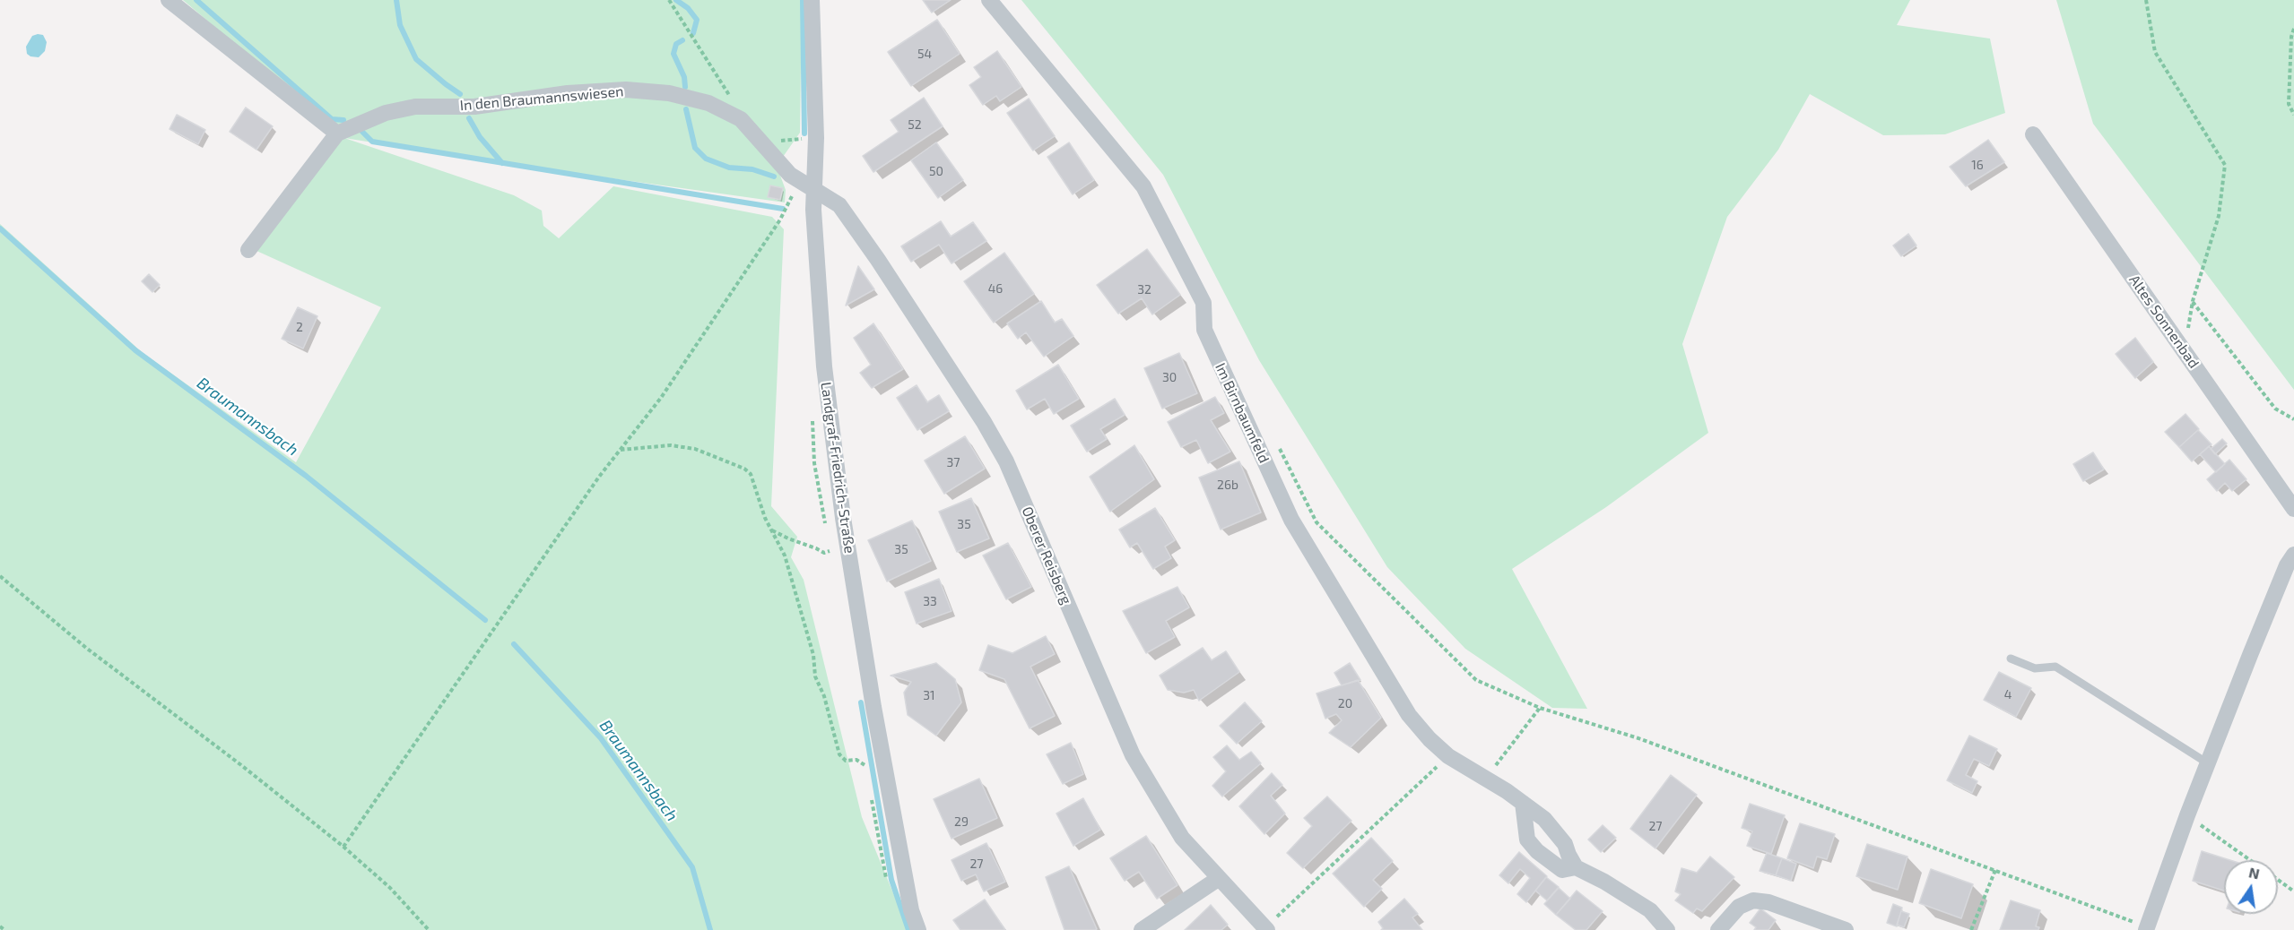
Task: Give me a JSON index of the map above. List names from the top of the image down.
{
  "streets": {
    "street": [
      "In den Braumannswiesen",
      "Altes Sonnenbad",
      "Im Birnbaumfeld",
      "Landgraf-Friedrich-Straße",
      "Oberer Reisberg"
    ]
  },
  "crossings": [
    ["In den Braumannswiesen", "Landgraf-Friedrich-Straße"],
    ["In den Braumannswiesen", "Oberer Reisberg"],
    ["Landgraf-Friedrich-Straße", "Oberer Reisberg"]
  ],
  "water": ["Braumannsbach"],
  "house_numbers": [
    "54",
    "52",
    "16",
    "50",
    "46",
    "32",
    "2",
    "30",
    "37",
    "26b",
    "35",
    "35",
    "33",
    "4",
    "31",
    "20",
    "29",
    "27",
    "27"
  ],
  "north": "top"
}
